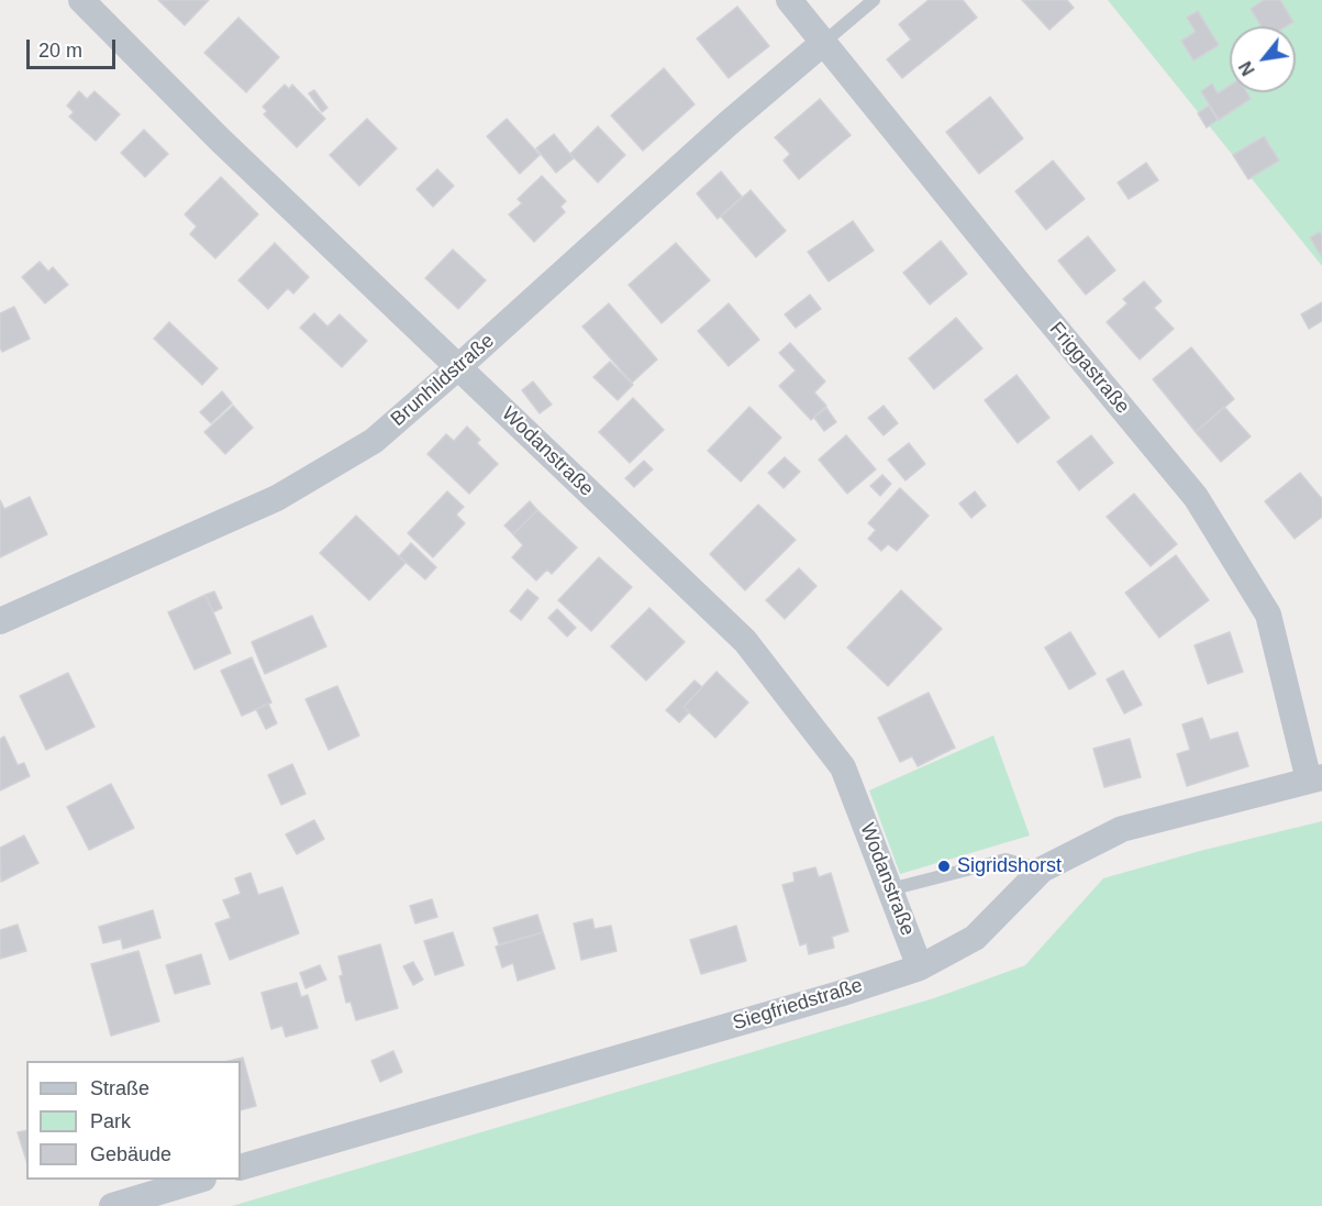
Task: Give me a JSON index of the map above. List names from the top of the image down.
{
  "streets": {
    "street": [
      "Friggastraße",
      "Brunhildstraße",
      "Wodanstraße",
      "Siegfriedstraße"
    ]
  },
  "crossings": [
    ["Friggastraße", "Brunhildstraße"],
    ["Friggastraße", "Siegfriedstraße"],
    ["Brunhildstraße", "Wodanstraße"],
    ["Wodanstraße", "Siegfriedstraße"]
  ],
  "places": ["Sigridshorst"],
  "legend": ["Straße", "Park", "Gebäude"],
  "scale_bar": "20 m",
  "north": "bottom left"
}
